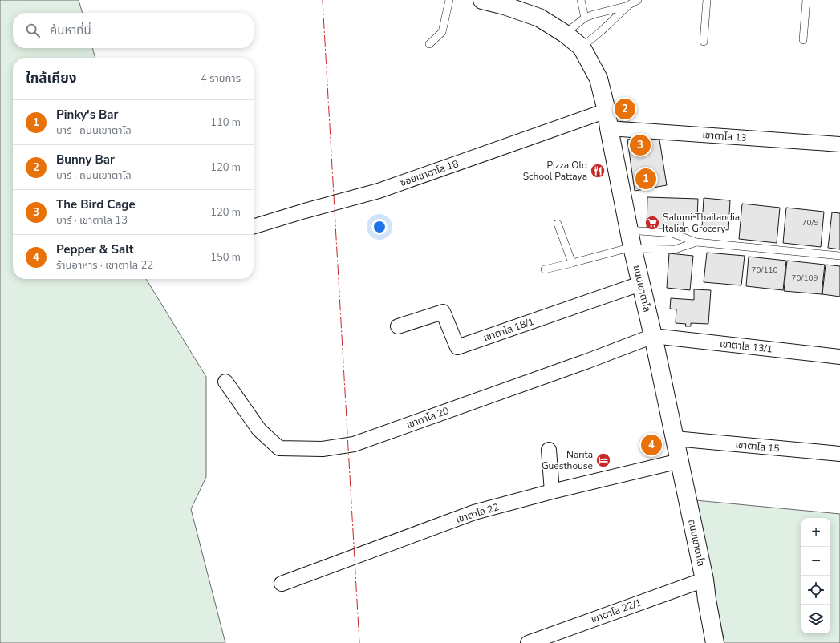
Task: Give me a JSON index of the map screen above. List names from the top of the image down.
{
  "streets": {
    "street": [
      "เขาตาโล 13",
      "ซอยเขาตาโล 18",
      "ถนนเขาตาโล",
      "เขาตาโล 18/1",
      "เขาตาโล 13/1",
      "เขาตาโล 20",
      "เขาตาโล 15",
      "เขาตาโล 22",
      "เขาตาโล 22/1"
    ]
  },
  "crossings": [
    ["เขาตาโล 13", "ถนนเขาตาโล"],
    ["ซอยเขาตาโล 18", "ถนนเขาตาโล"],
    ["ถนนเขาตาโล", "เขาตาโล 18/1"],
    ["ถนนเขาตาโล", "เขาตาโล 13/1"],
    ["ถนนเขาตาโล", "เขาตาโล 20"],
    ["ถนนเขาตาโล", "เขาตาโล 15"],
    ["ถนนเขาตาโล", "เขาตาโล 22"],
    ["ถนนเขาตาโล", "เขาตาโล 22/1"],
    ["เขาตาโล 13/1", "เขาตาโล 20"]
  ],
  "places": {
    "restaurant": ["Pizza Old School Pattaya"],
    "supermarket": ["Salumi Thailandia Italian Grocery"],
    "hotel": ["Narita Guesthouse"]
  },
  "house_numbers": ["70/9", "70/110", "70/109"],
  "page": {
    "search": "ค้นหาที่นี่",
    "heading": ["ใกล้เคียง", "4 รายการ"],
    "pins": [
      "2",
      "3",
      "1",
      "4"
    ],
    "list": [
      {
        "mark": "1",
        "name": "Pinky's Bar",
        "note": "บาร์ · ถนนเขาตาโล",
        "value": "110 m"
      },
      {
        "mark": "2",
        "name": "Bunny Bar",
        "note": "บาร์ · ถนนเขาตาโล",
        "value": "120 m"
      },
      {
        "mark": "3",
        "name": "The Bird Cage",
        "note": "บาร์ · เขาตาโล 13",
        "value": "120 m"
      },
      {
        "mark": "4",
        "name": "Pepper & Salt",
        "note": "ร้านอาหาร · เขาตาโล 22",
        "value": "150 m"
      }
    ],
    "map_buttons": ["+", "−"]
  }
}
